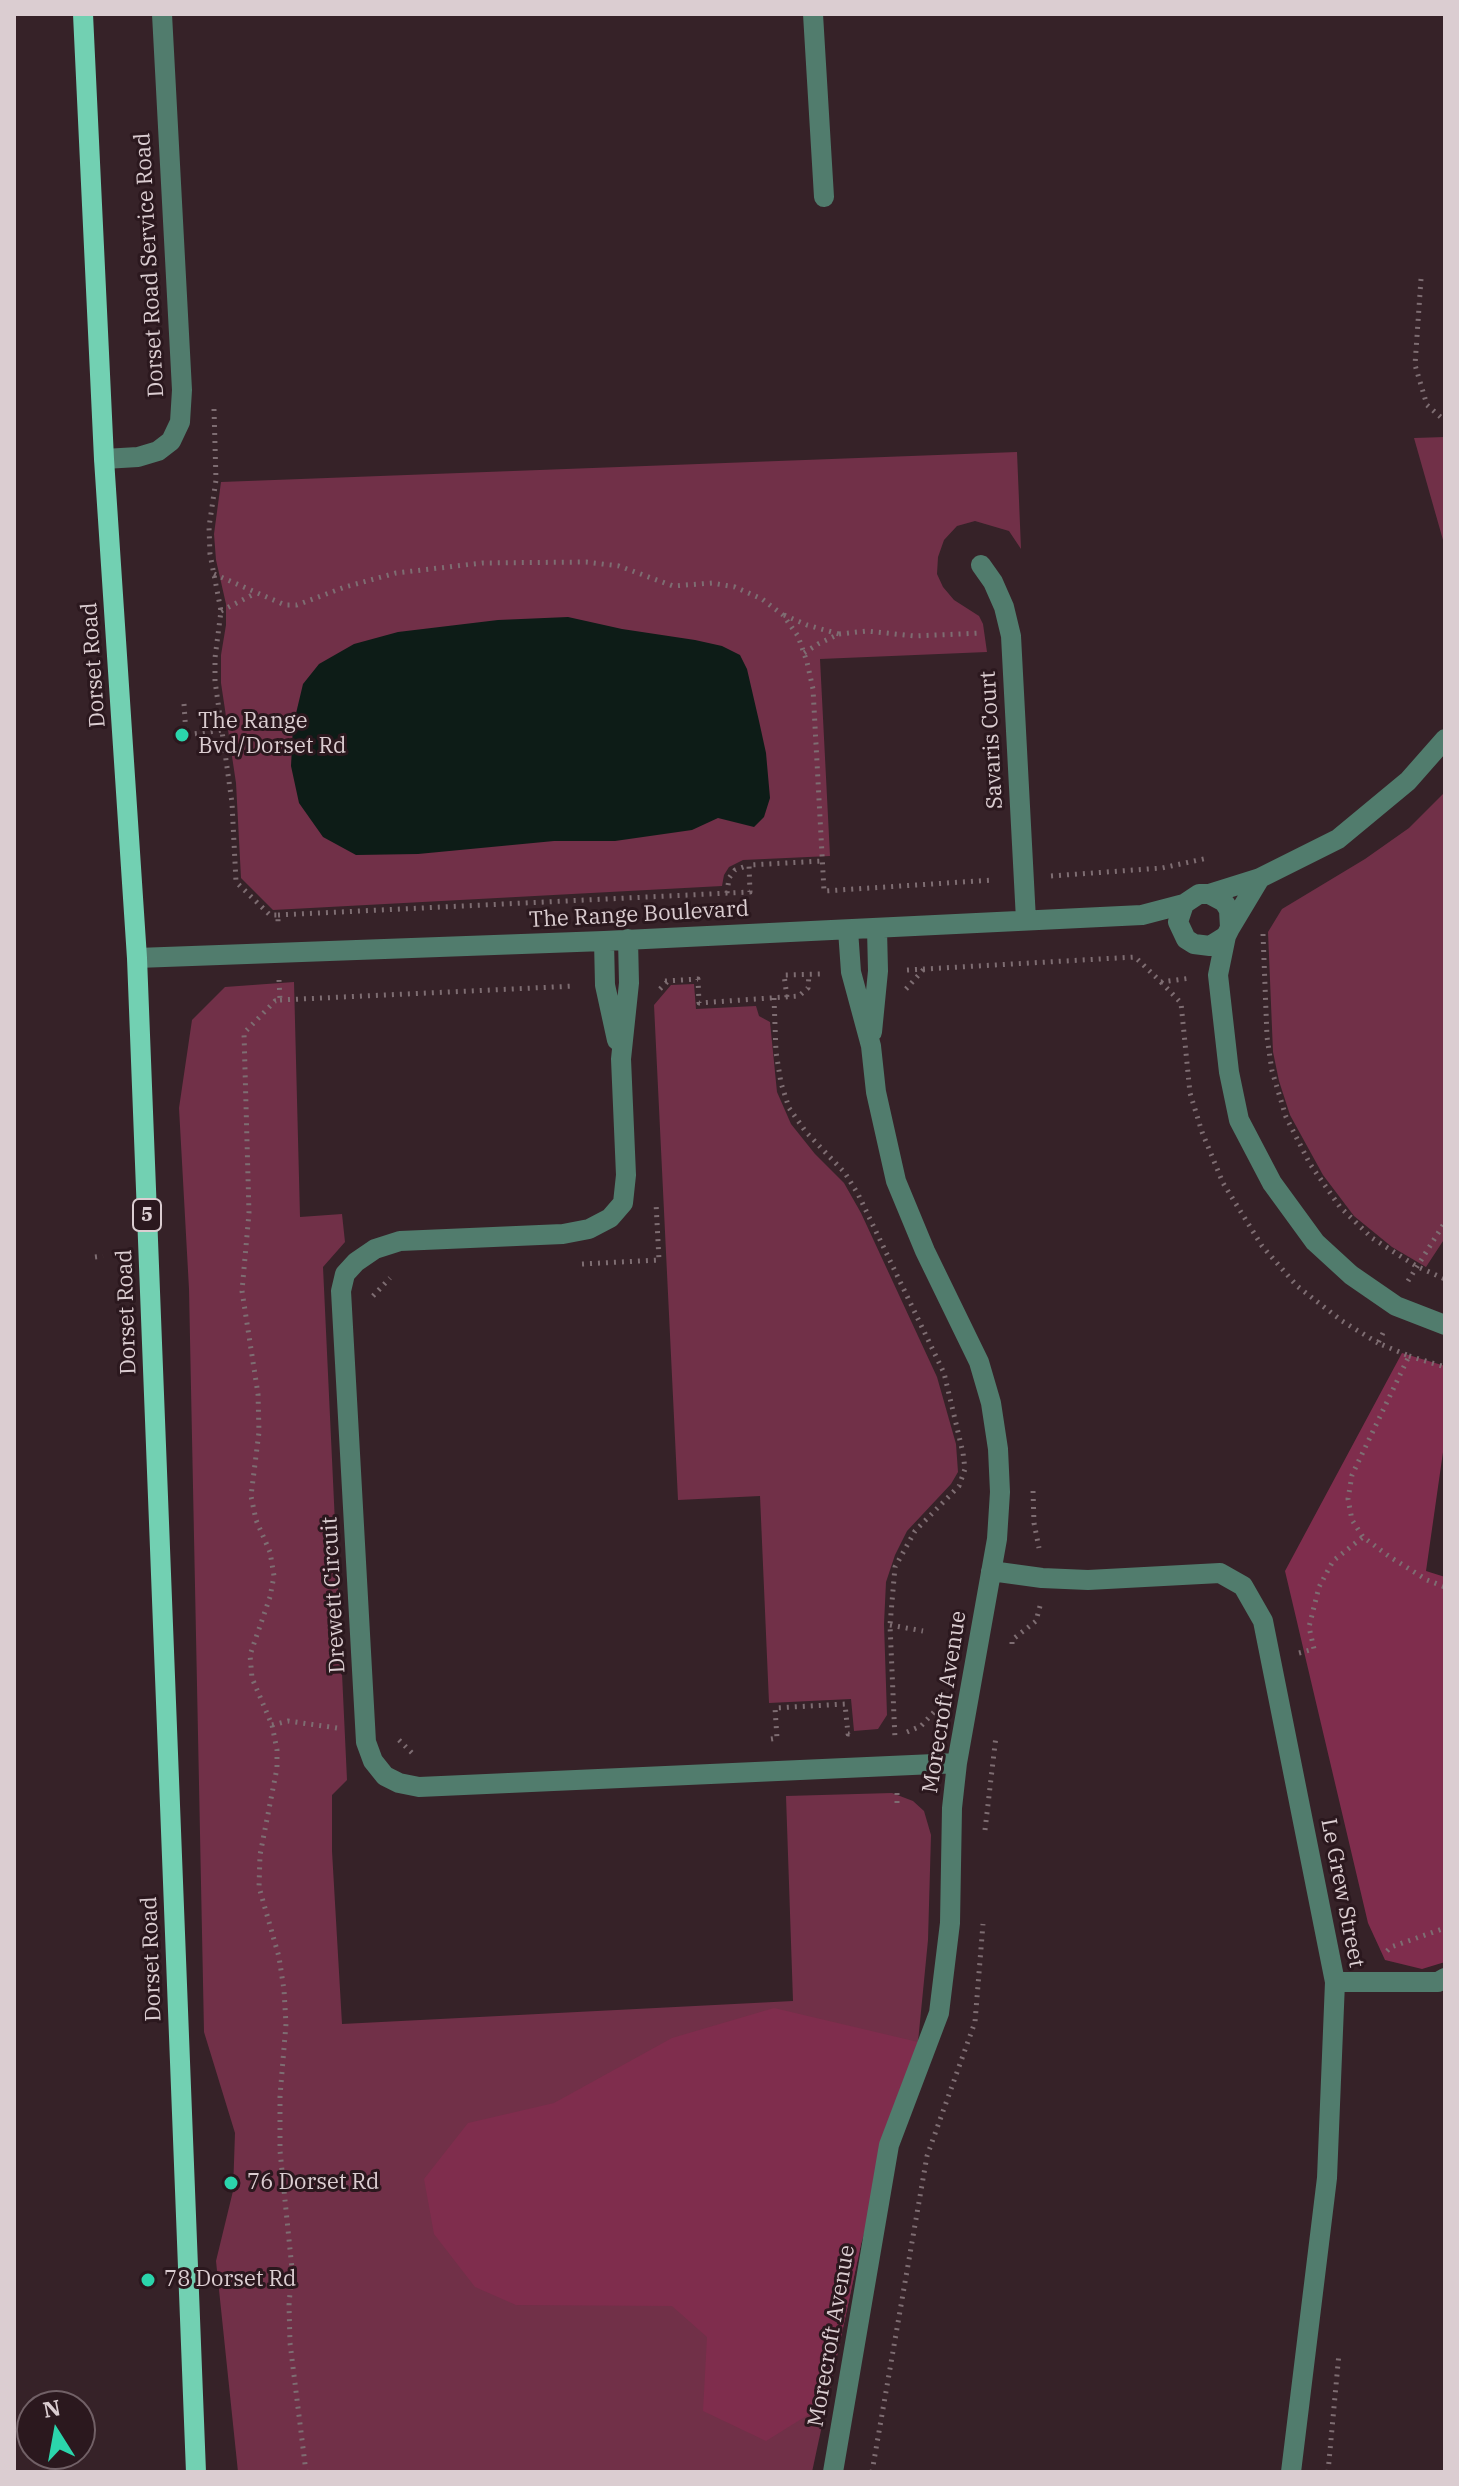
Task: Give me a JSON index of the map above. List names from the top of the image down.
{
  "streets": {
    "main road": ["Dorset Road", "5"],
    "street": [
      "Dorset Road Service Road",
      "Savaris Court",
      "The Range Boulevard",
      "Drewett Circuit",
      "Morecroft Avenue",
      "Le Grew Street"
    ]
  },
  "crossings": [
    ["Dorset Road Service Road", "Dorset Road"],
    ["Dorset Road", "The Range Boulevard"],
    ["Savaris Court", "The Range Boulevard"],
    ["The Range Boulevard", "Drewett Circuit"],
    ["The Range Boulevard", "Morecroft Avenue"],
    ["Drewett Circuit", "Morecroft Avenue"],
    ["Morecroft Avenue", "Le Grew Street"]
  ],
  "places": ["The Range Bvd/Dorset Rd", "76 Dorset Rd", "78 Dorset Rd"],
  "north": "top"
}
